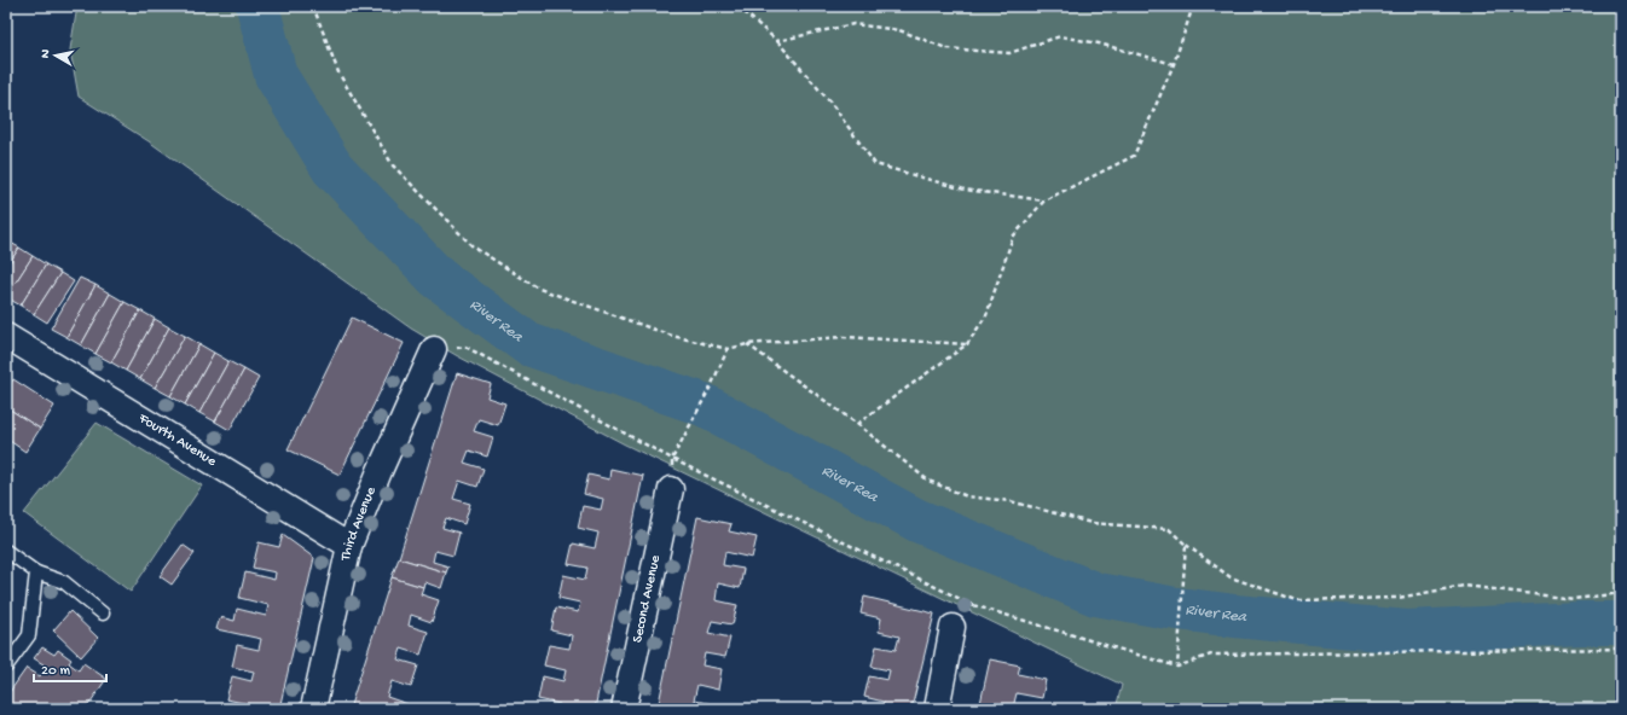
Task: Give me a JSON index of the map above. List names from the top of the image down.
{
  "streets": {
    "street": ["Fourth Avenue", "Third Avenue", "Second Avenue"]
  },
  "crossings": [
    ["Fourth Avenue", "Third Avenue"]
  ],
  "water": ["River Rea"],
  "scale_bar": "20 m",
  "north": "left"
}
